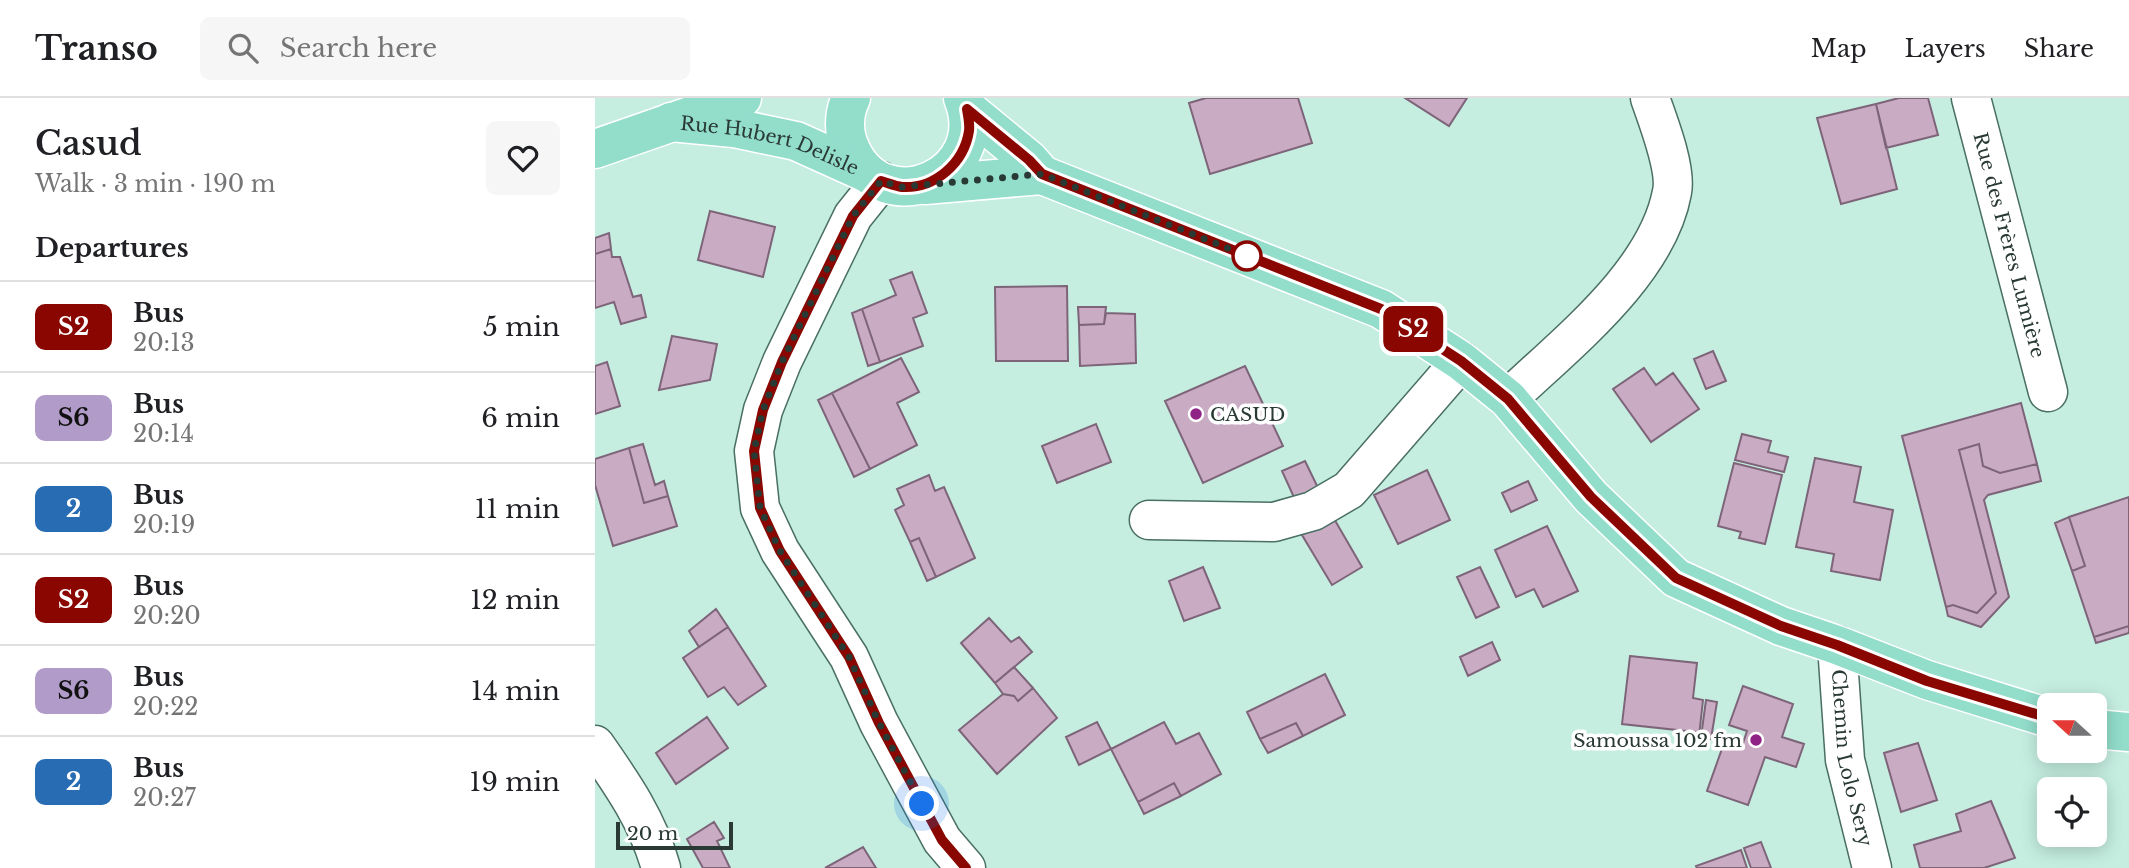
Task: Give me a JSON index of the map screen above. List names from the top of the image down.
{
  "streets": {
    "main road": ["Rue Hubert Delisle"],
    "street": ["Rue des Frères Lumière", "Chemin Lolo Sery"]
  },
  "places": ["CASUD", "Samoussa 102 fm"],
  "lines": ["bus line S2"],
  "scale_bar": "20 m",
  "north": "left",
  "page": {
    "header": "Transo",
    "search": "Search here",
    "nav": ["Map", "Layers", "Share"],
    "heading": [
      ["Casud", "Walk · 3 min · 190 m"],
      "Departures"
    ],
    "on_map": "S2",
    "list": [
      {
        "mark": "S2",
        "name": "Bus",
        "note": "20:13",
        "value": "5 min"
      },
      {
        "mark": "S6",
        "name": "Bus",
        "note": "20:14",
        "value": "6 min"
      },
      {
        "mark": "2",
        "name": "Bus",
        "note": "20:19",
        "value": "11 min"
      },
      {
        "mark": "S2",
        "name": "Bus",
        "note": "20:20",
        "value": "12 min"
      },
      {
        "mark": "S6",
        "name": "Bus",
        "note": "20:22",
        "value": "14 min"
      },
      {
        "mark": "2",
        "name": "Bus",
        "note": "20:27",
        "value": "19 min"
      }
    ],
    "scale": "20 m"
  }
}
